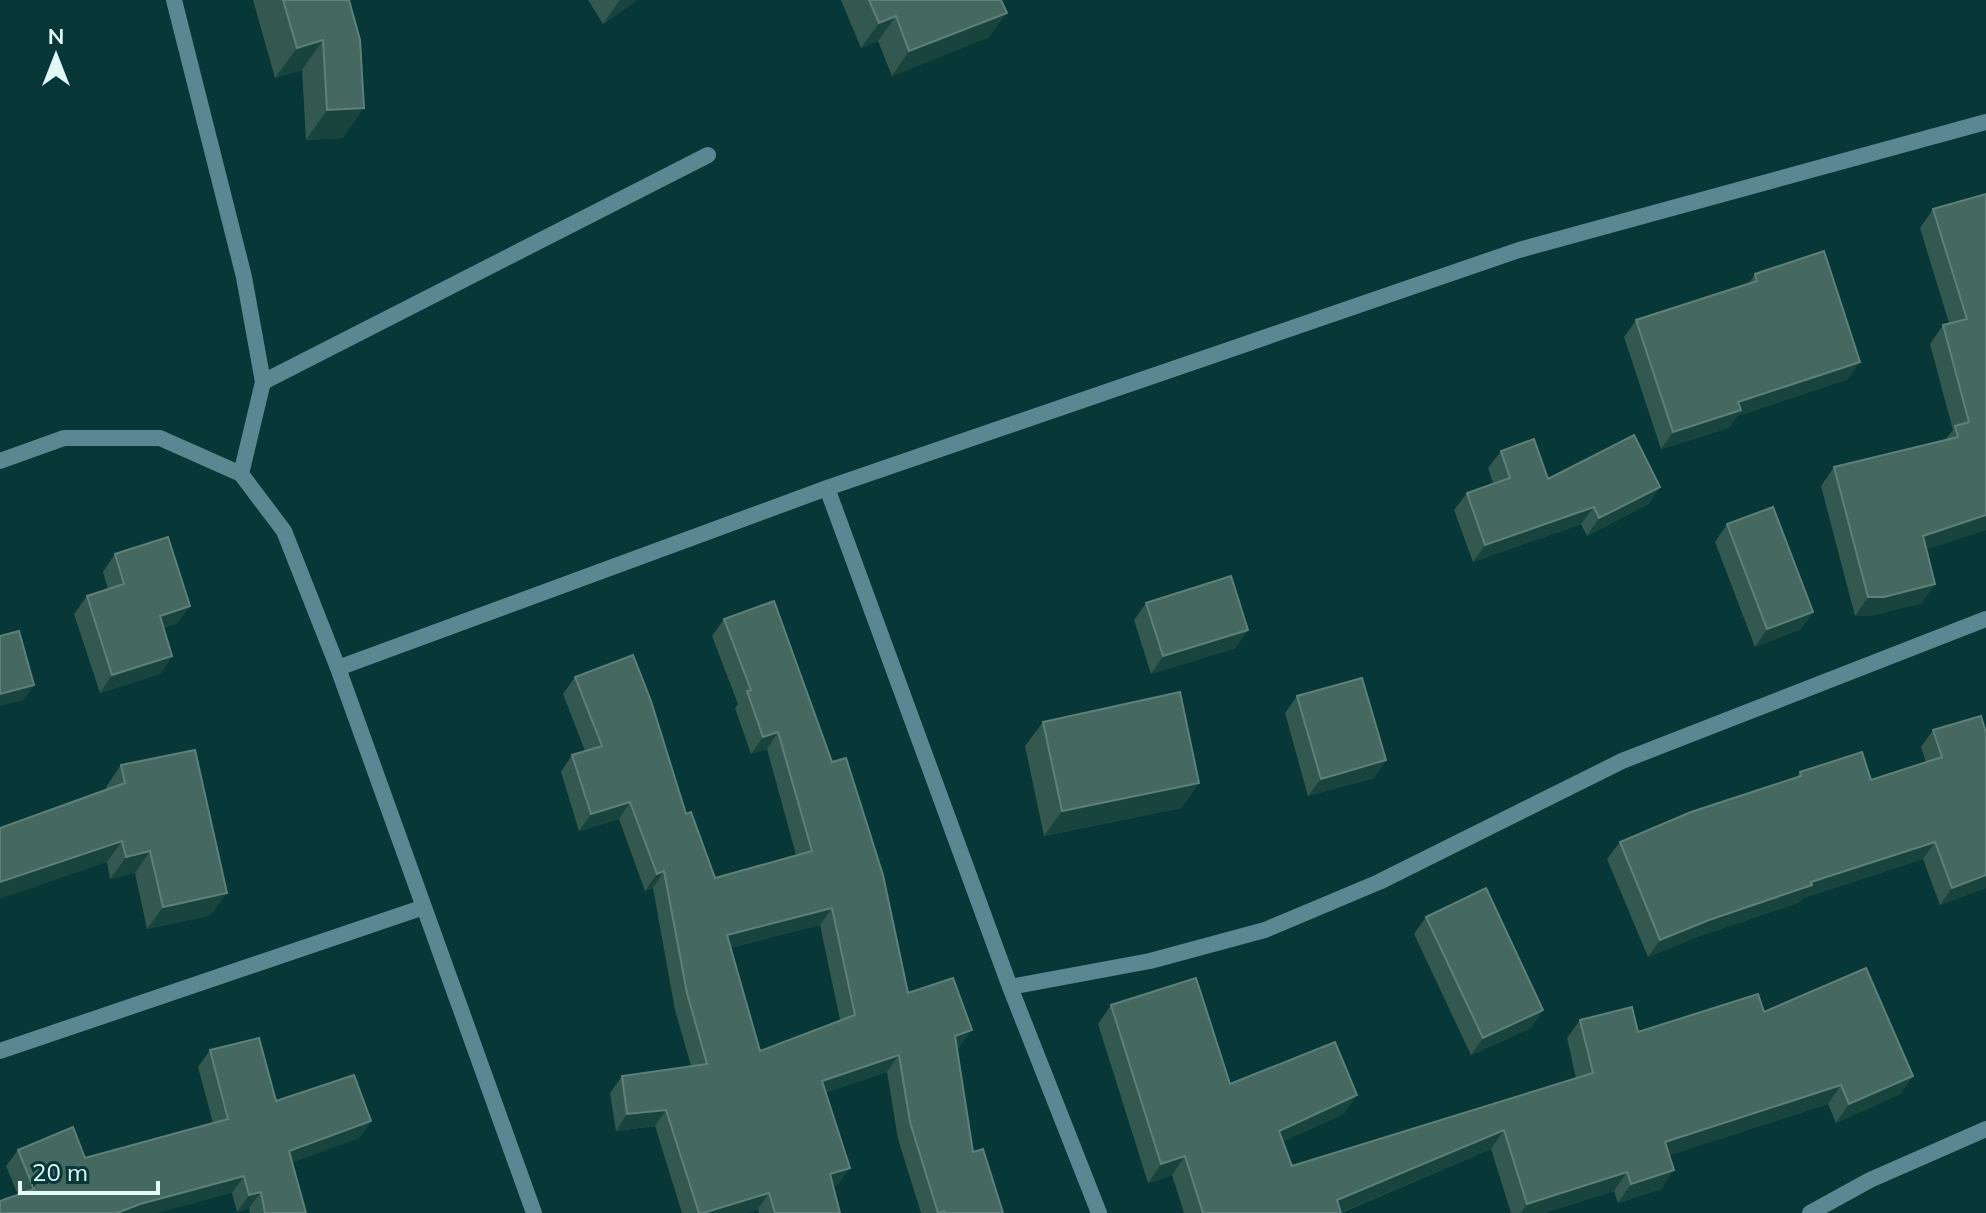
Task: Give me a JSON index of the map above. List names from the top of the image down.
{
  "scale_bar": "20 m",
  "north": "top"
}
